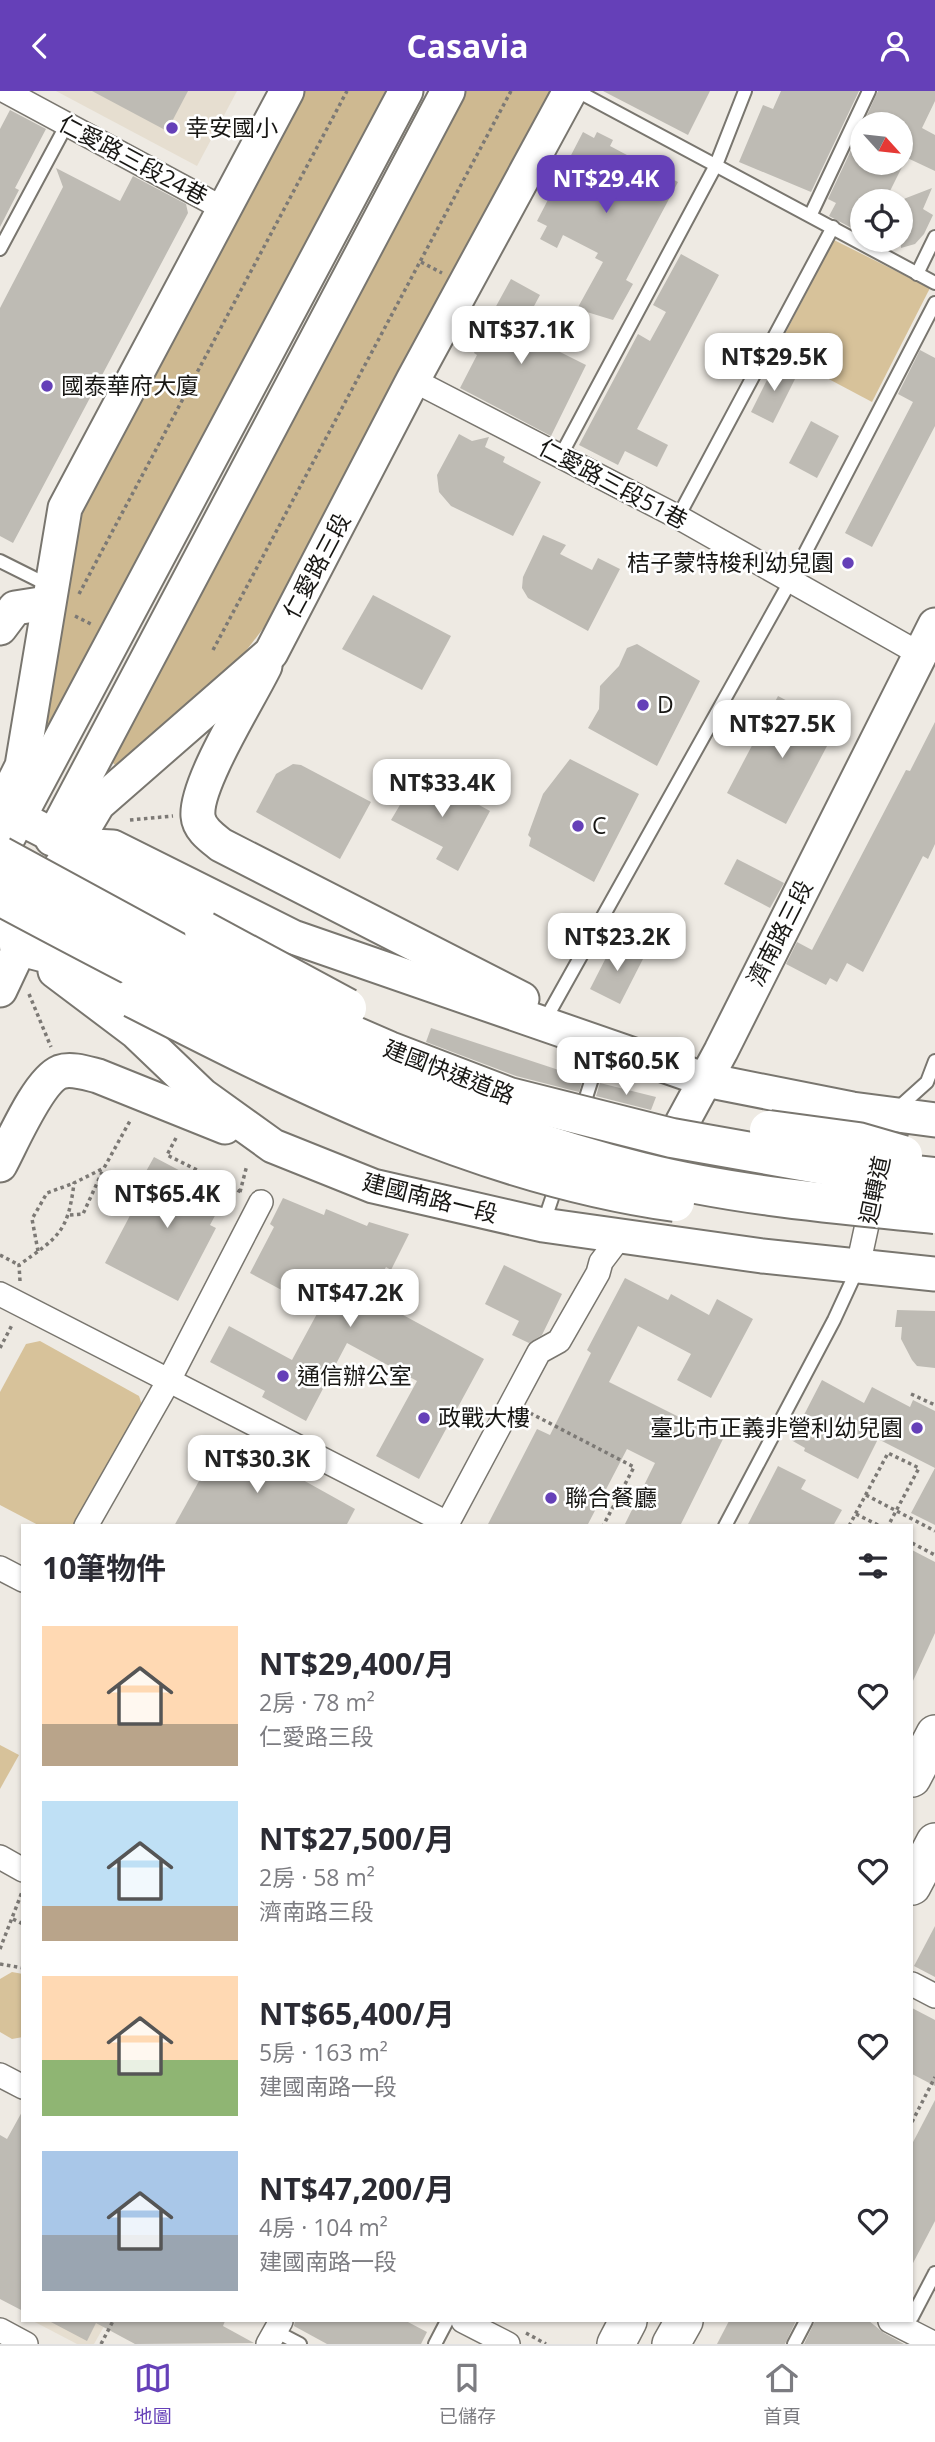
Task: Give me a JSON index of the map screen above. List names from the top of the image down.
{
  "streets": {
    "highway": ["建國快速道路"],
    "main road": ["仁愛路三段", "濟南路三段", "建國南路一段"],
    "street": ["仁愛路三段24巷", "仁愛路三段51巷", "迴轉道"]
  },
  "crossings": [
    ["仁愛路三段51巷", "仁愛路三段"],
    ["仁愛路三段51巷", "濟南路三段"],
    ["仁愛路三段", "建國南路一段"],
    ["濟南路三段", "建國南路一段"],
    ["迴轉道", "建國南路一段"]
  ],
  "places": [
    "幸安國小",
    "國泰華府大廈",
    "桔子蒙特梭利幼兒園",
    "D",
    "C",
    "通信辦公室",
    "政戰大樓",
    "臺北市正義非營利幼兒園",
    "聯合餐廳"
  ],
  "north": "bottom right",
  "page": {
    "header": "Casavia",
    "price": [
      "NT$29.4K",
      "NT$37.1K",
      "NT$29.5K",
      "NT$27.5K",
      "NT$33.4K",
      "NT$23.2K",
      "NT$60.5K",
      "NT$65.4K",
      "NT$47.2K",
      "NT$30.3K"
    ],
    "heading": "10筆物件",
    "list": [
      {
        "name": "NT$29,400/月",
        "note": "2房 · 78 m² · 仁愛路三段"
      },
      {
        "name": "NT$27,500/月",
        "note": "2房 · 58 m² · 濟南路三段"
      },
      {
        "name": "NT$65,400/月",
        "note": "5房 · 163 m² · 建國南路一段"
      },
      {
        "name": "NT$47,200/月",
        "note": "4房 · 104 m² · 建國南路一段"
      }
    ],
    "tabs": ["地圖", "已儲存", "首頁"]
  }
}
